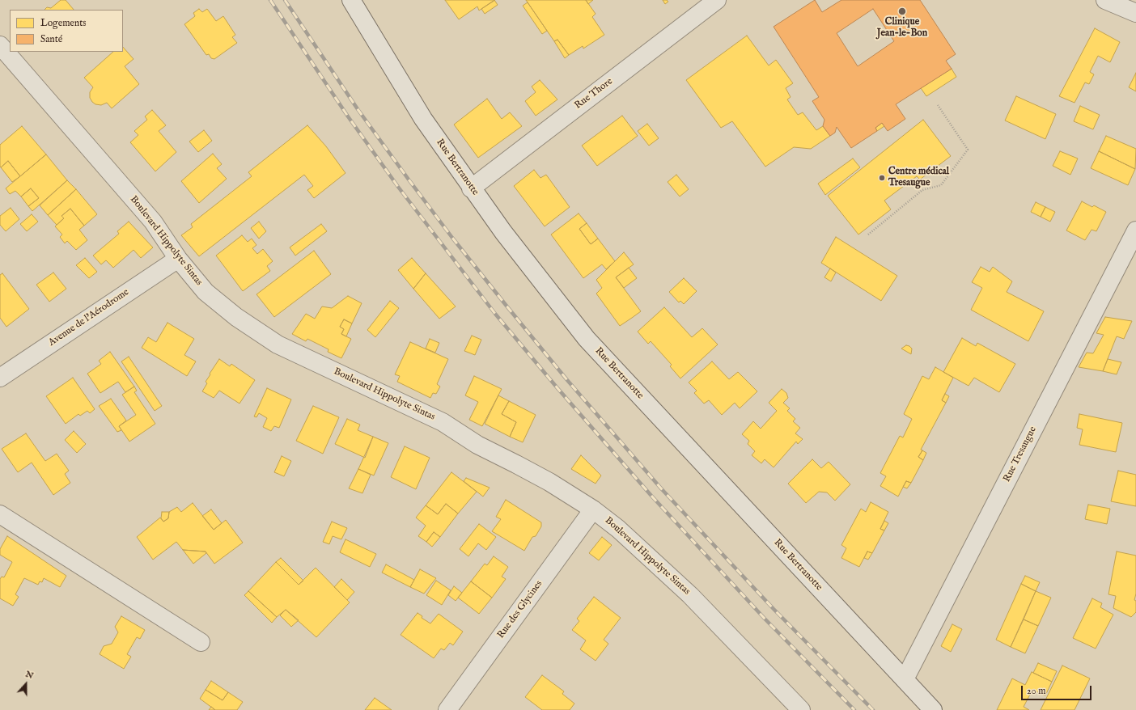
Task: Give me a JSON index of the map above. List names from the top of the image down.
{
  "streets": {
    "street": [
      "Rue Thore",
      "Rue Bertranotte",
      "Boulevard Hippolyte Sintas",
      "Avenue de l'Aérodrome",
      "Rue Tresaugue",
      "Rue des Glycines"
    ]
  },
  "crossings": [
    ["Rue Thore", "Rue Bertranotte"],
    ["Rue Bertranotte", "Rue Tresaugue"],
    ["Boulevard Hippolyte Sintas", "Avenue de l'Aérodrome"],
    ["Boulevard Hippolyte Sintas", "Rue des Glycines"]
  ],
  "places": ["Clinique Jean-le-Bon", "Centre médical Tresaugue"],
  "legend": ["Logements", "Santé"],
  "scale_bar": "20 m",
  "north": "top"
}
